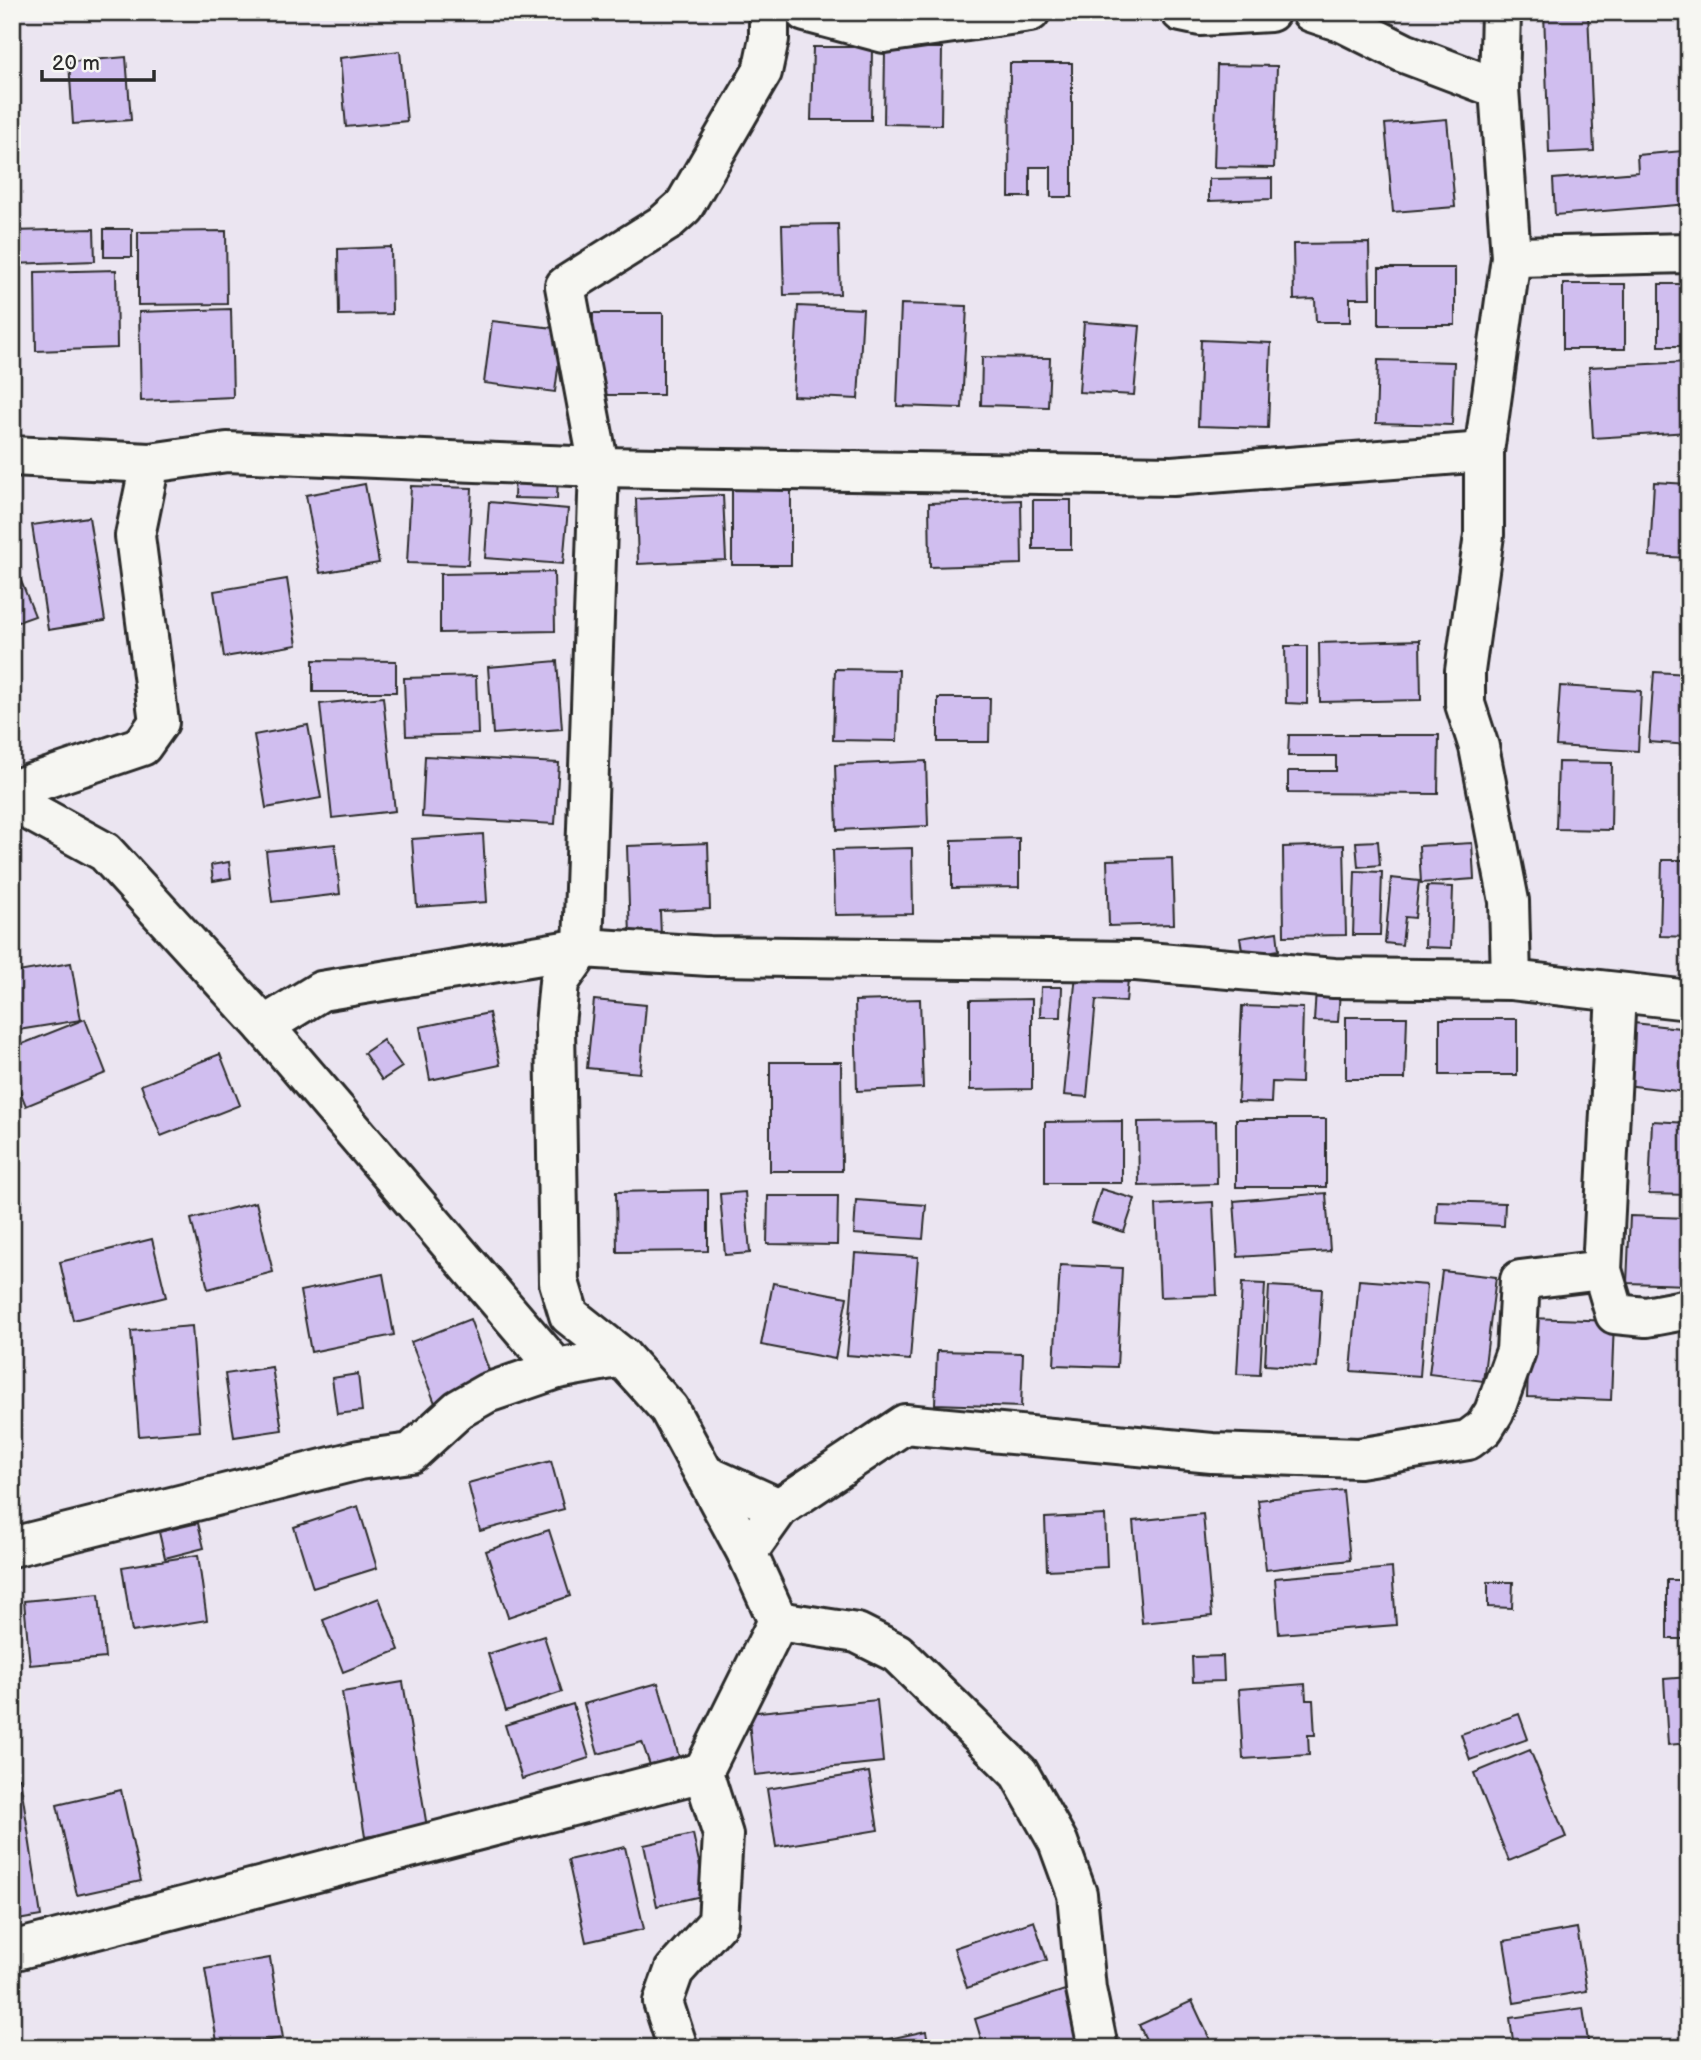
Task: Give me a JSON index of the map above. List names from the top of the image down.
{
  "scale_bar": "20 m"
}
